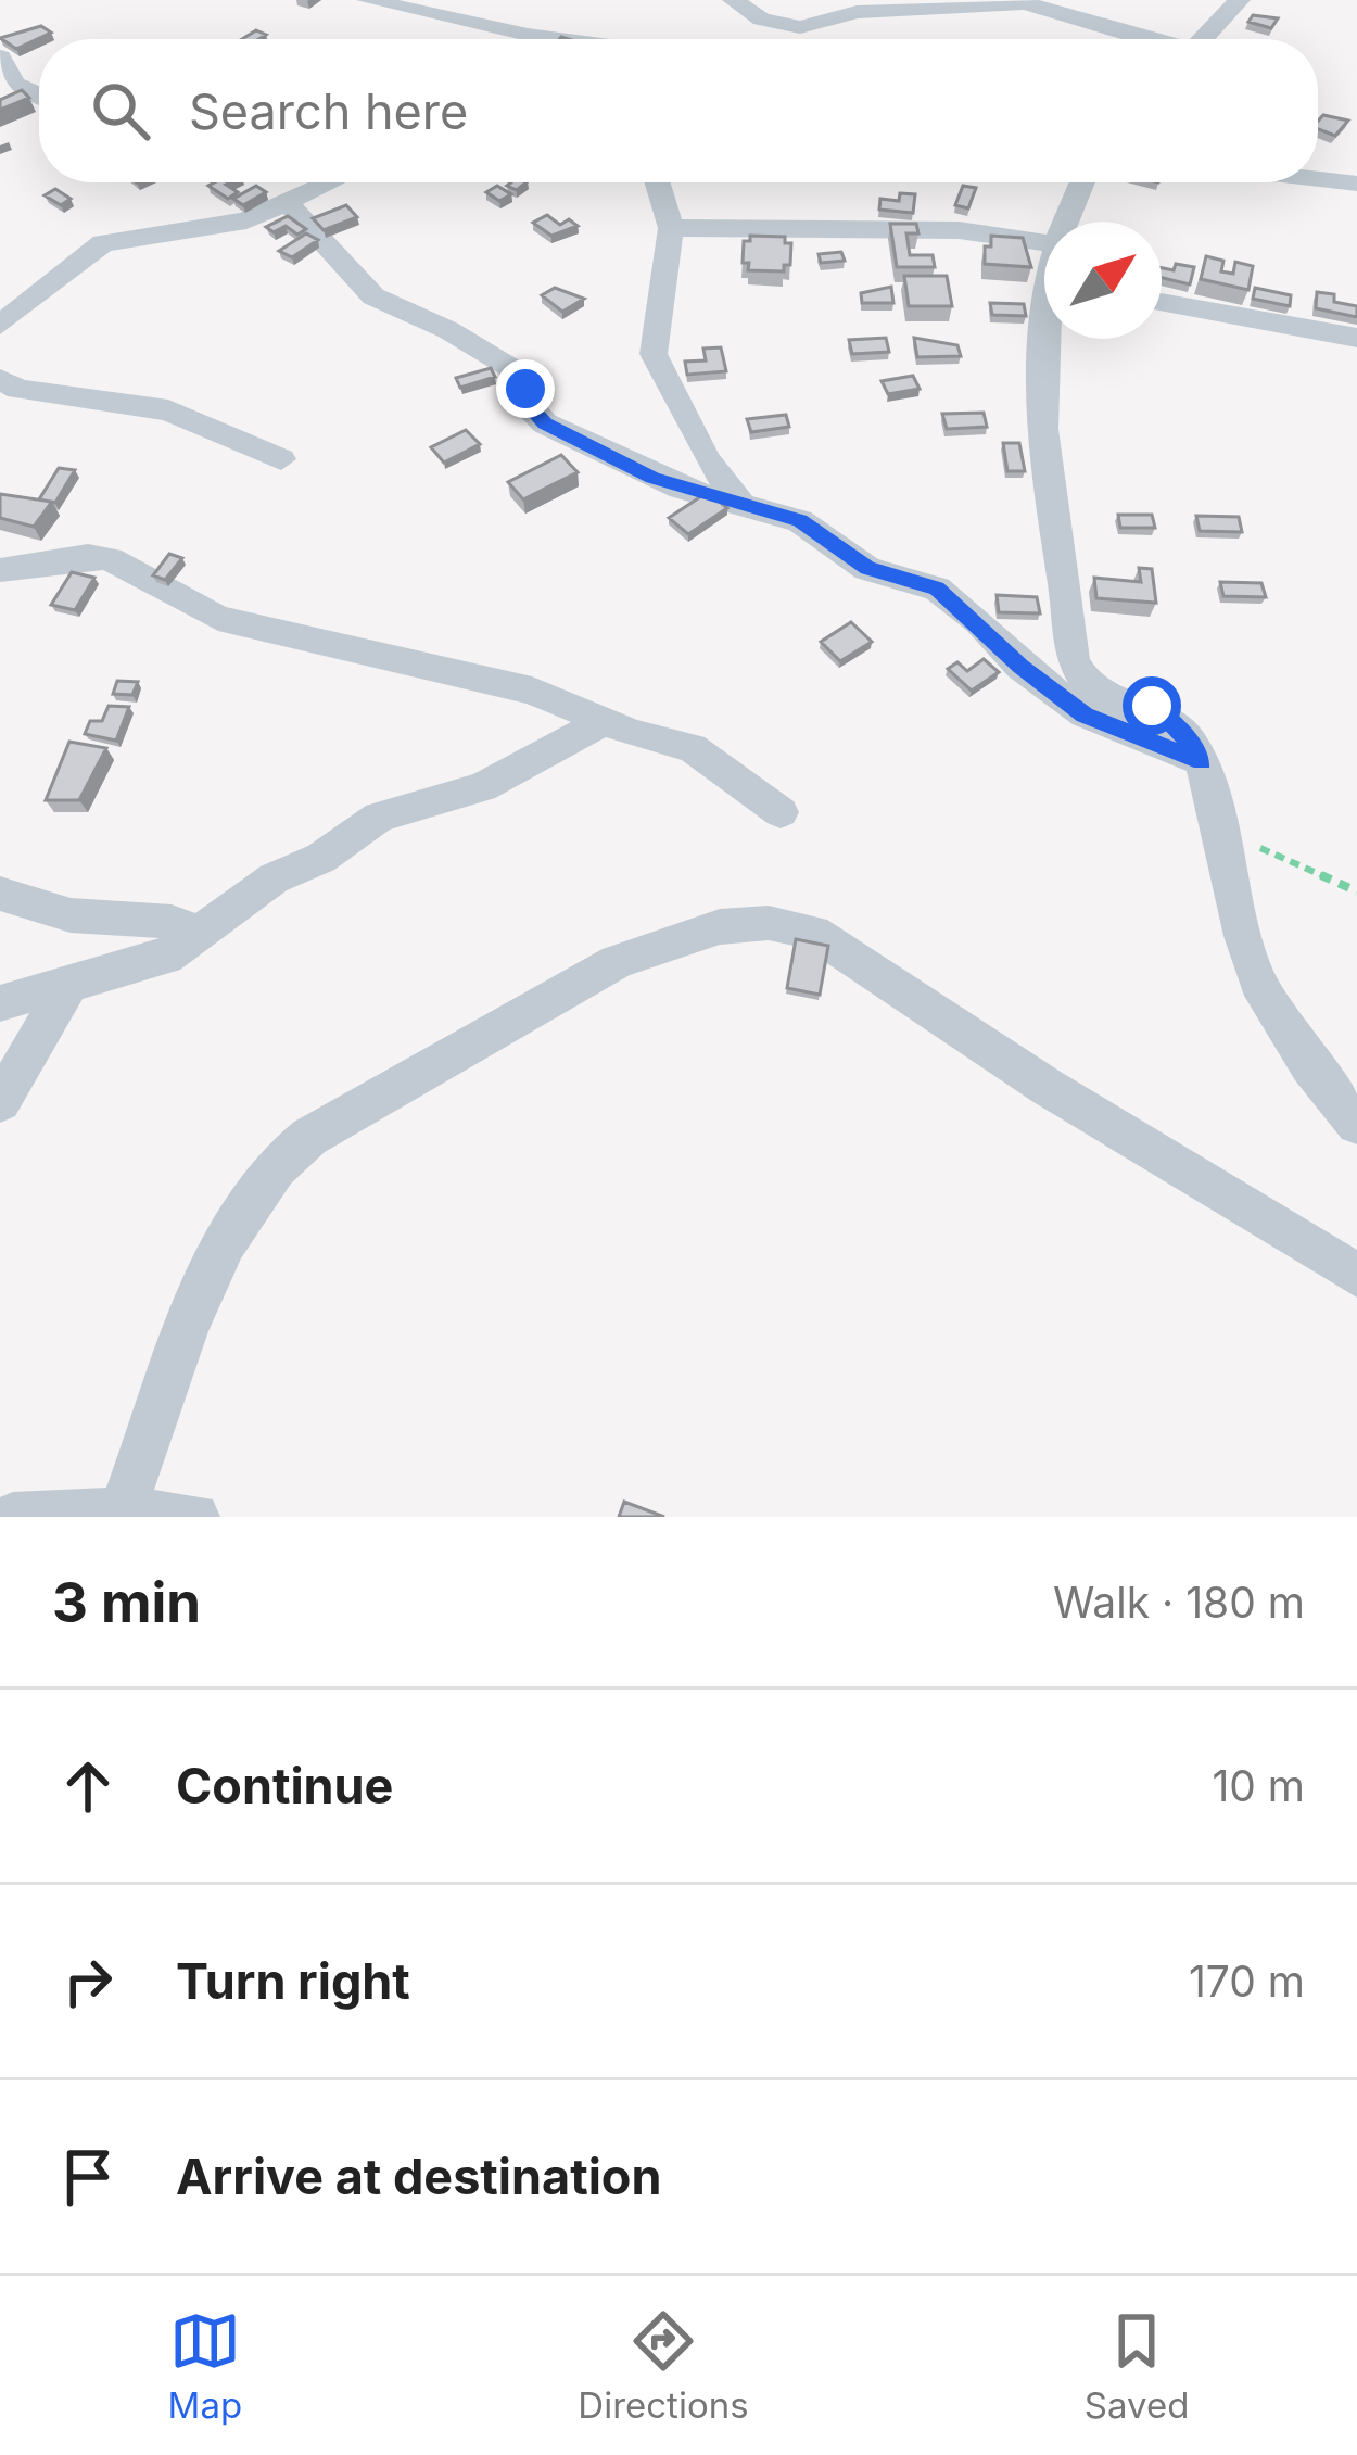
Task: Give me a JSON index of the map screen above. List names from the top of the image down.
{
  "north": "top right",
  "page": {
    "search": "Search here",
    "heading": ["3 min", "Walk · 180 m"],
    "list": [
      ["Continue", "10 m"],
      ["Turn right", "170 m"],
      "Arrive at destination"
    ],
    "nav": ["Map", "Directions", "Saved"]
  }
}
